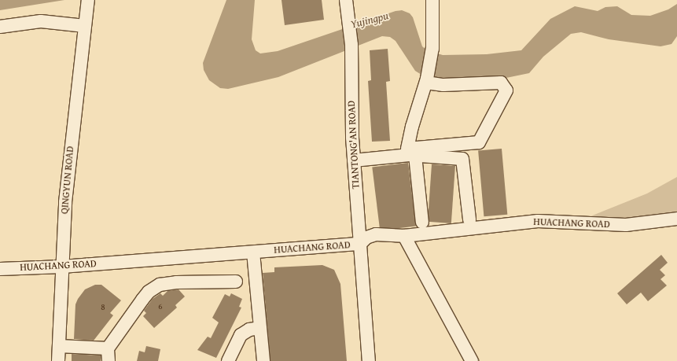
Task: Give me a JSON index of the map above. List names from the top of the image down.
{
  "streets": {
    "street": ["TIANTONG'AN ROAD", "QINGYUN ROAD", "HUACHANG ROAD"]
  },
  "crossings": [
    ["TIANTONG'AN ROAD", "HUACHANG ROAD"],
    ["QINGYUN ROAD", "HUACHANG ROAD"]
  ],
  "water": ["Yujingpu"],
  "house_numbers": ["6", "8"]
}
